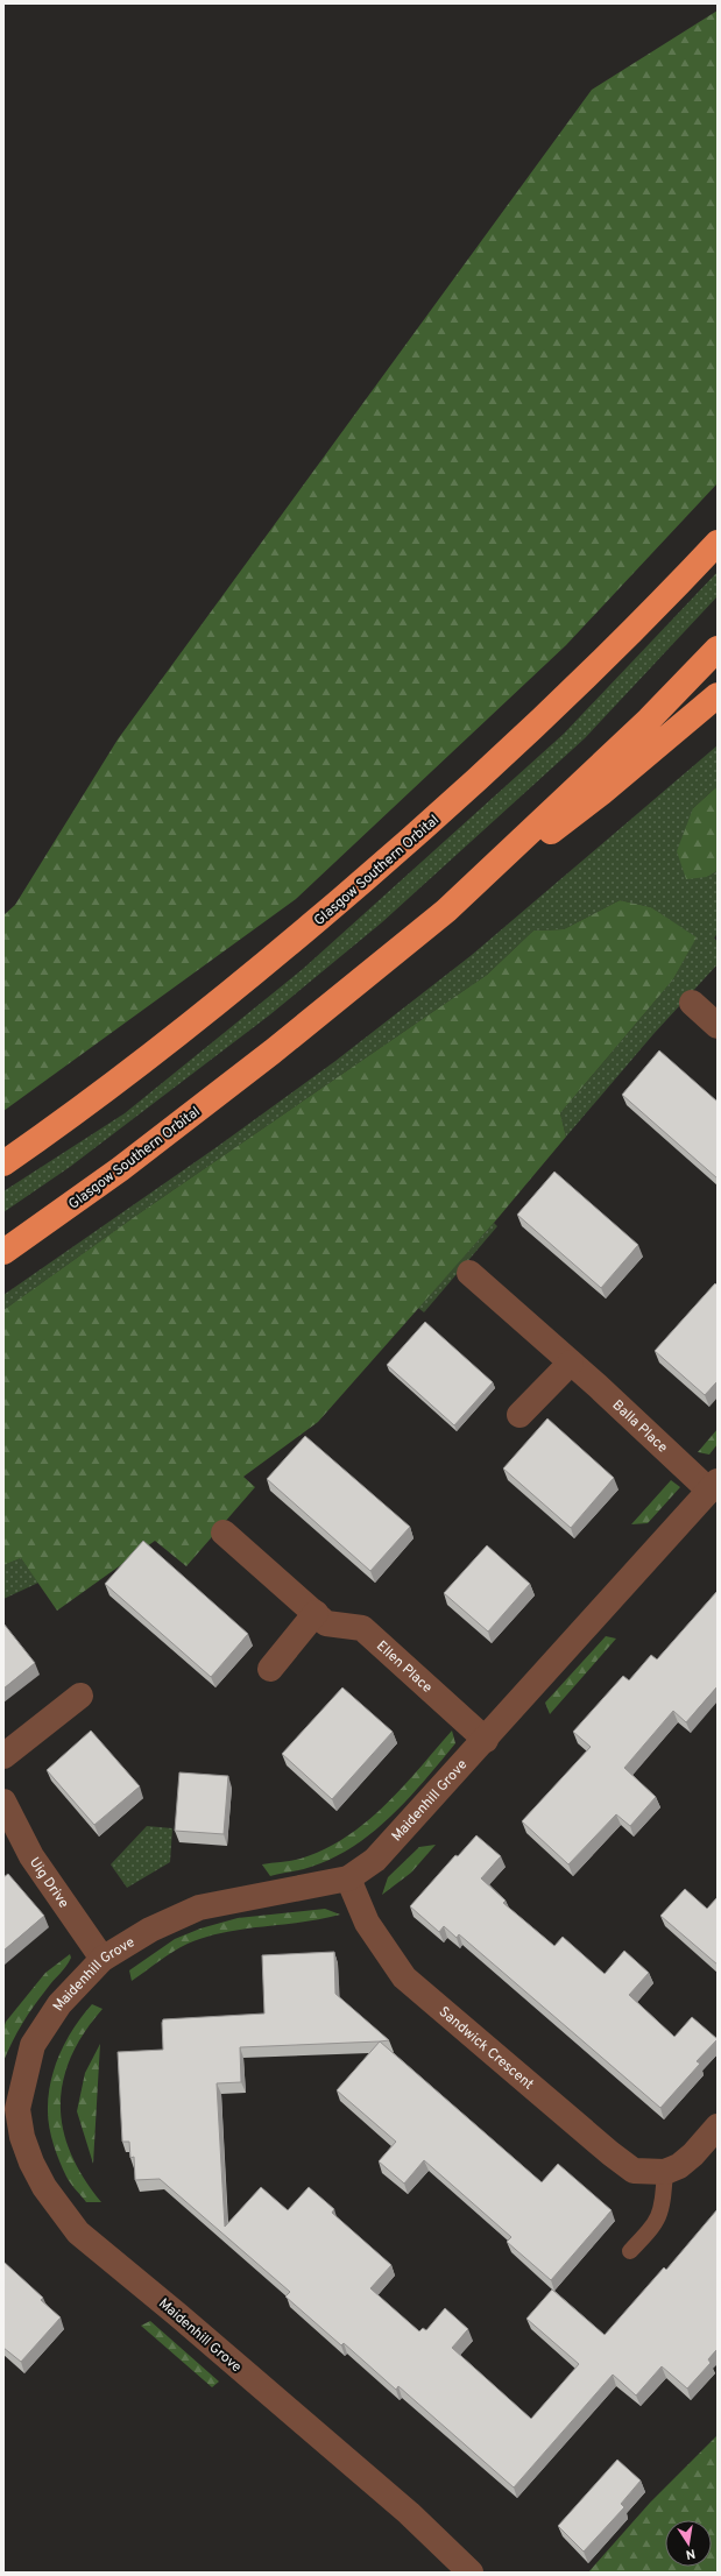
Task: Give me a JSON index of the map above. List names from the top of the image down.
{
  "streets": {
    "highway": ["Glasgow Southern Orbital"],
    "street": [
      "Balla Place",
      "Ellen Place",
      "Maidenhill Grove",
      "Uig Drive",
      "Sandwick Crescent"
    ]
  },
  "crossings": [
    ["Balla Place", "Maidenhill Grove"],
    ["Ellen Place", "Maidenhill Grove"],
    ["Maidenhill Grove", "Uig Drive"],
    ["Maidenhill Grove", "Sandwick Crescent"]
  ],
  "north": "bottom"
}
